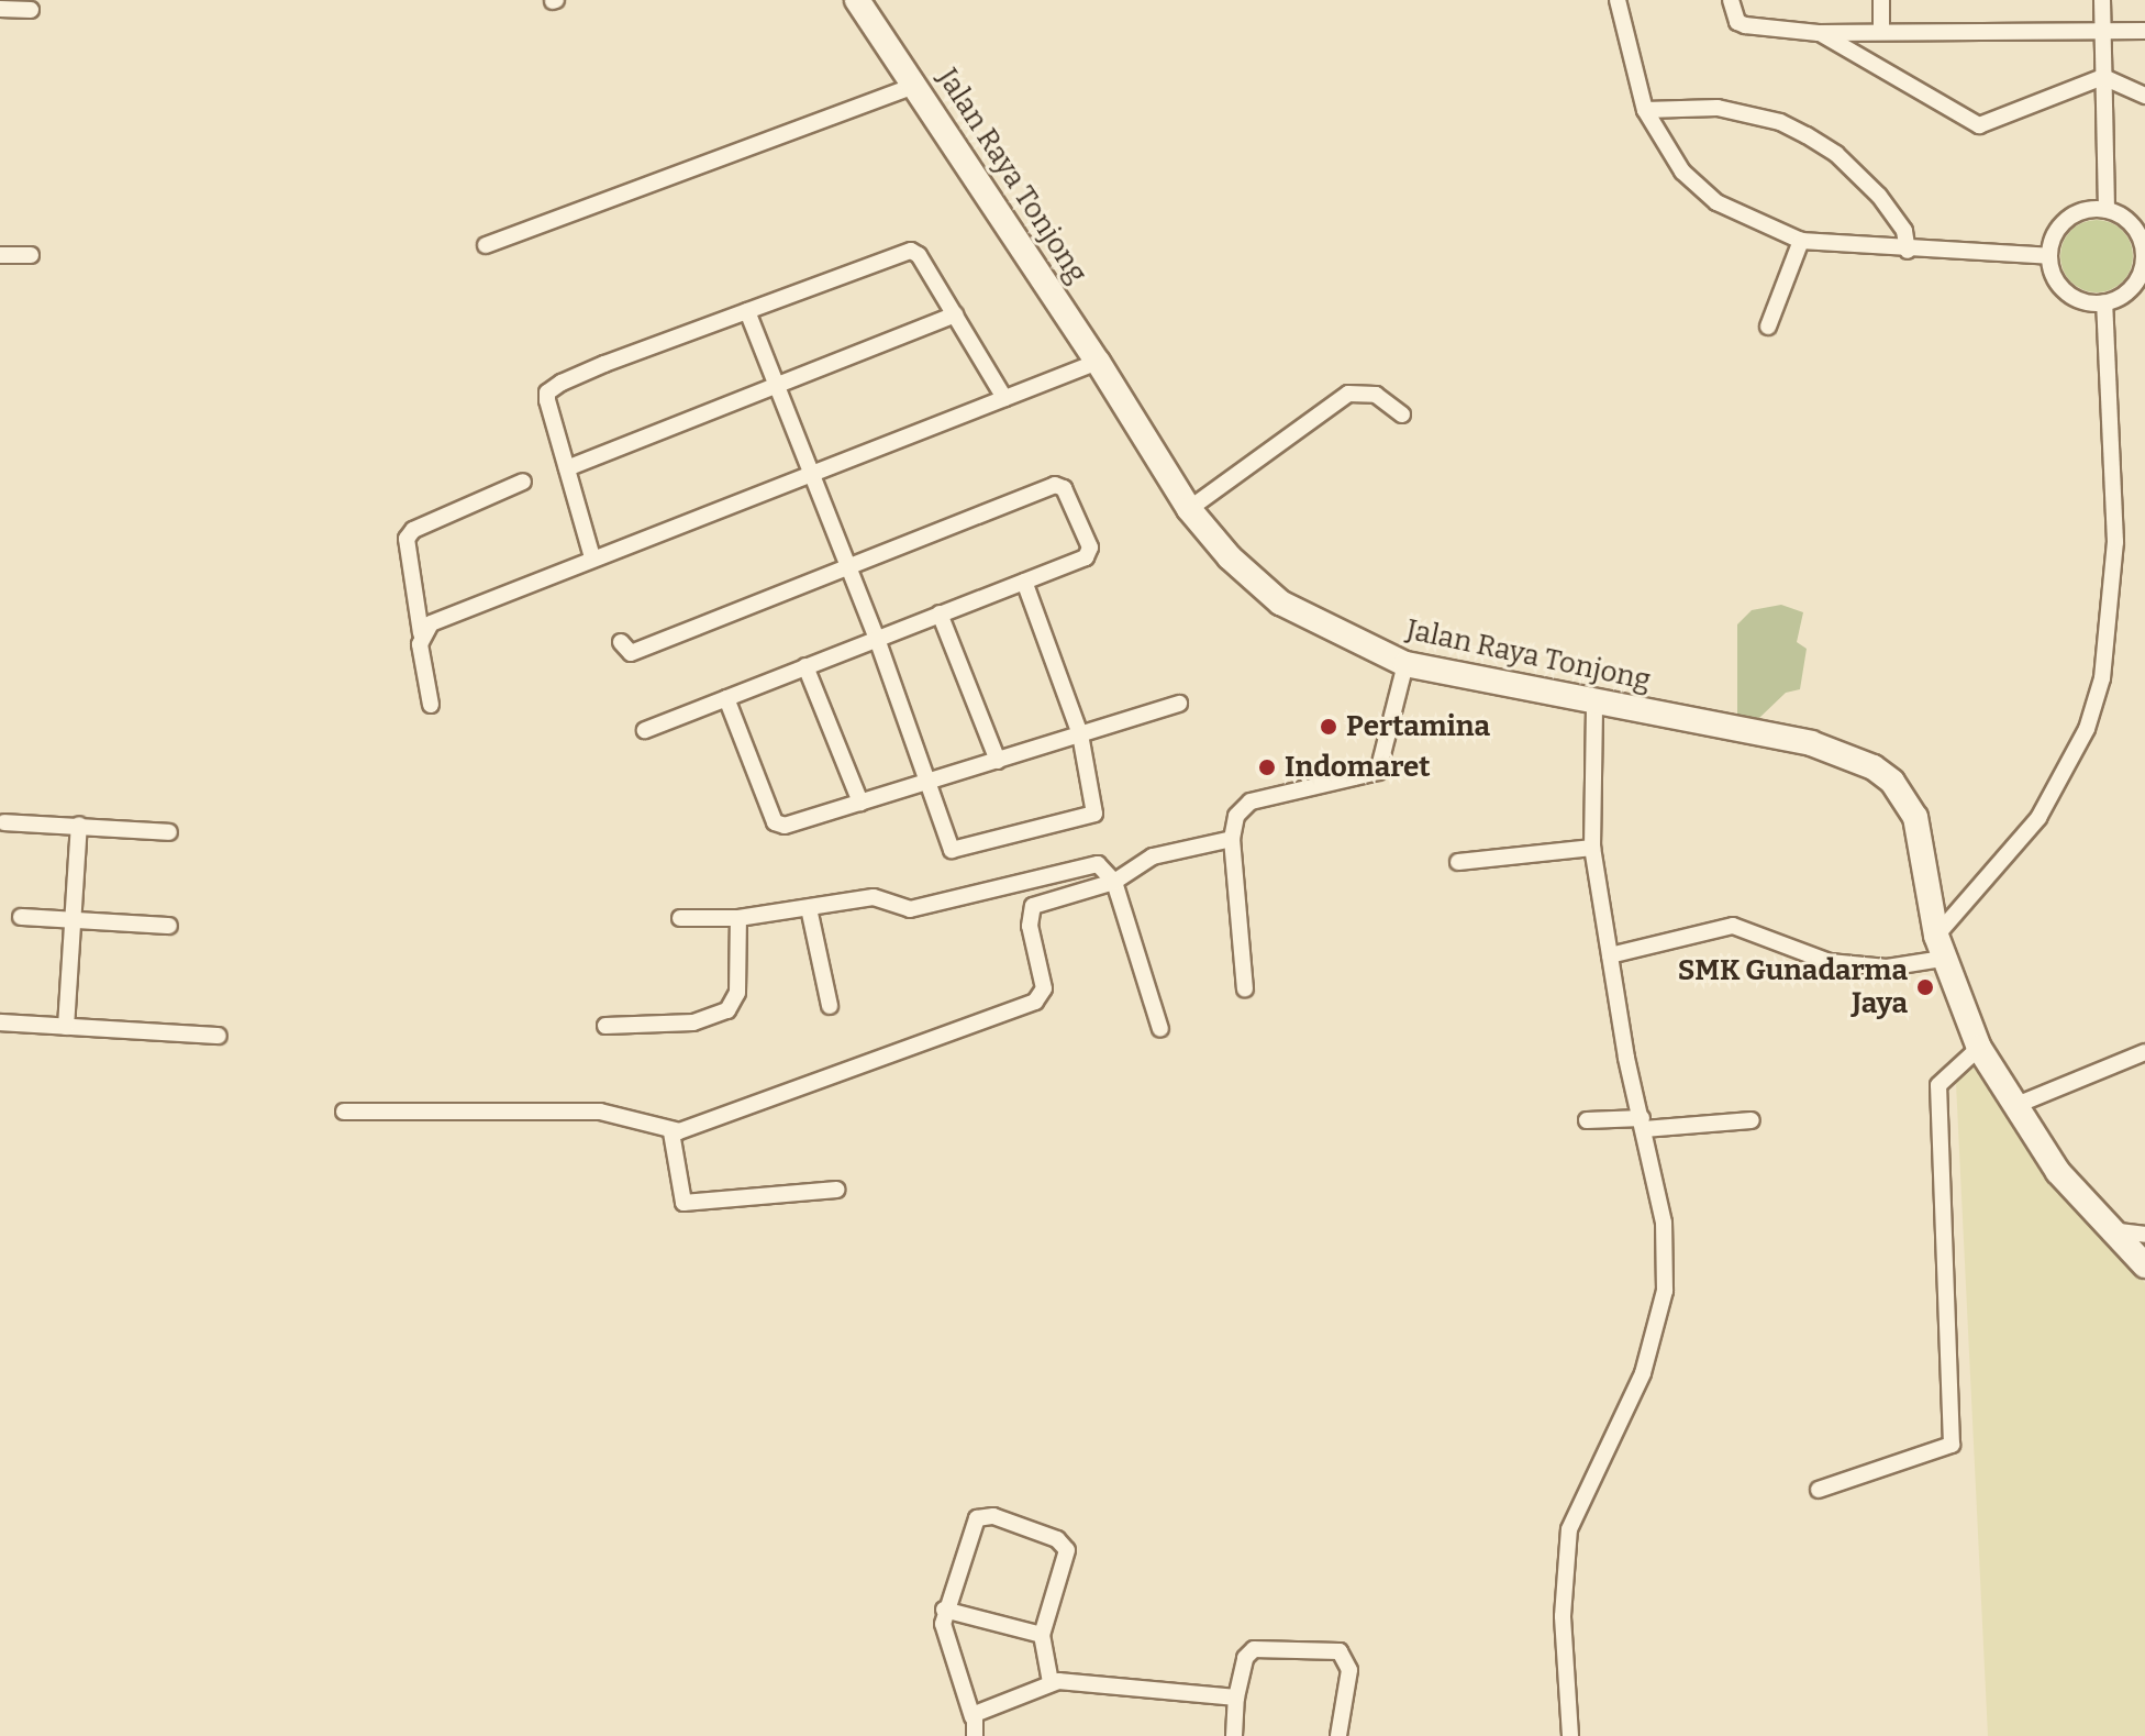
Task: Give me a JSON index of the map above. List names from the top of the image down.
{
  "streets": {
    "main road": ["Jalan Raya Tonjong"]
  },
  "places": ["Pertamina", "Indomaret", "SMK Gunadarma Jaya"]
}
